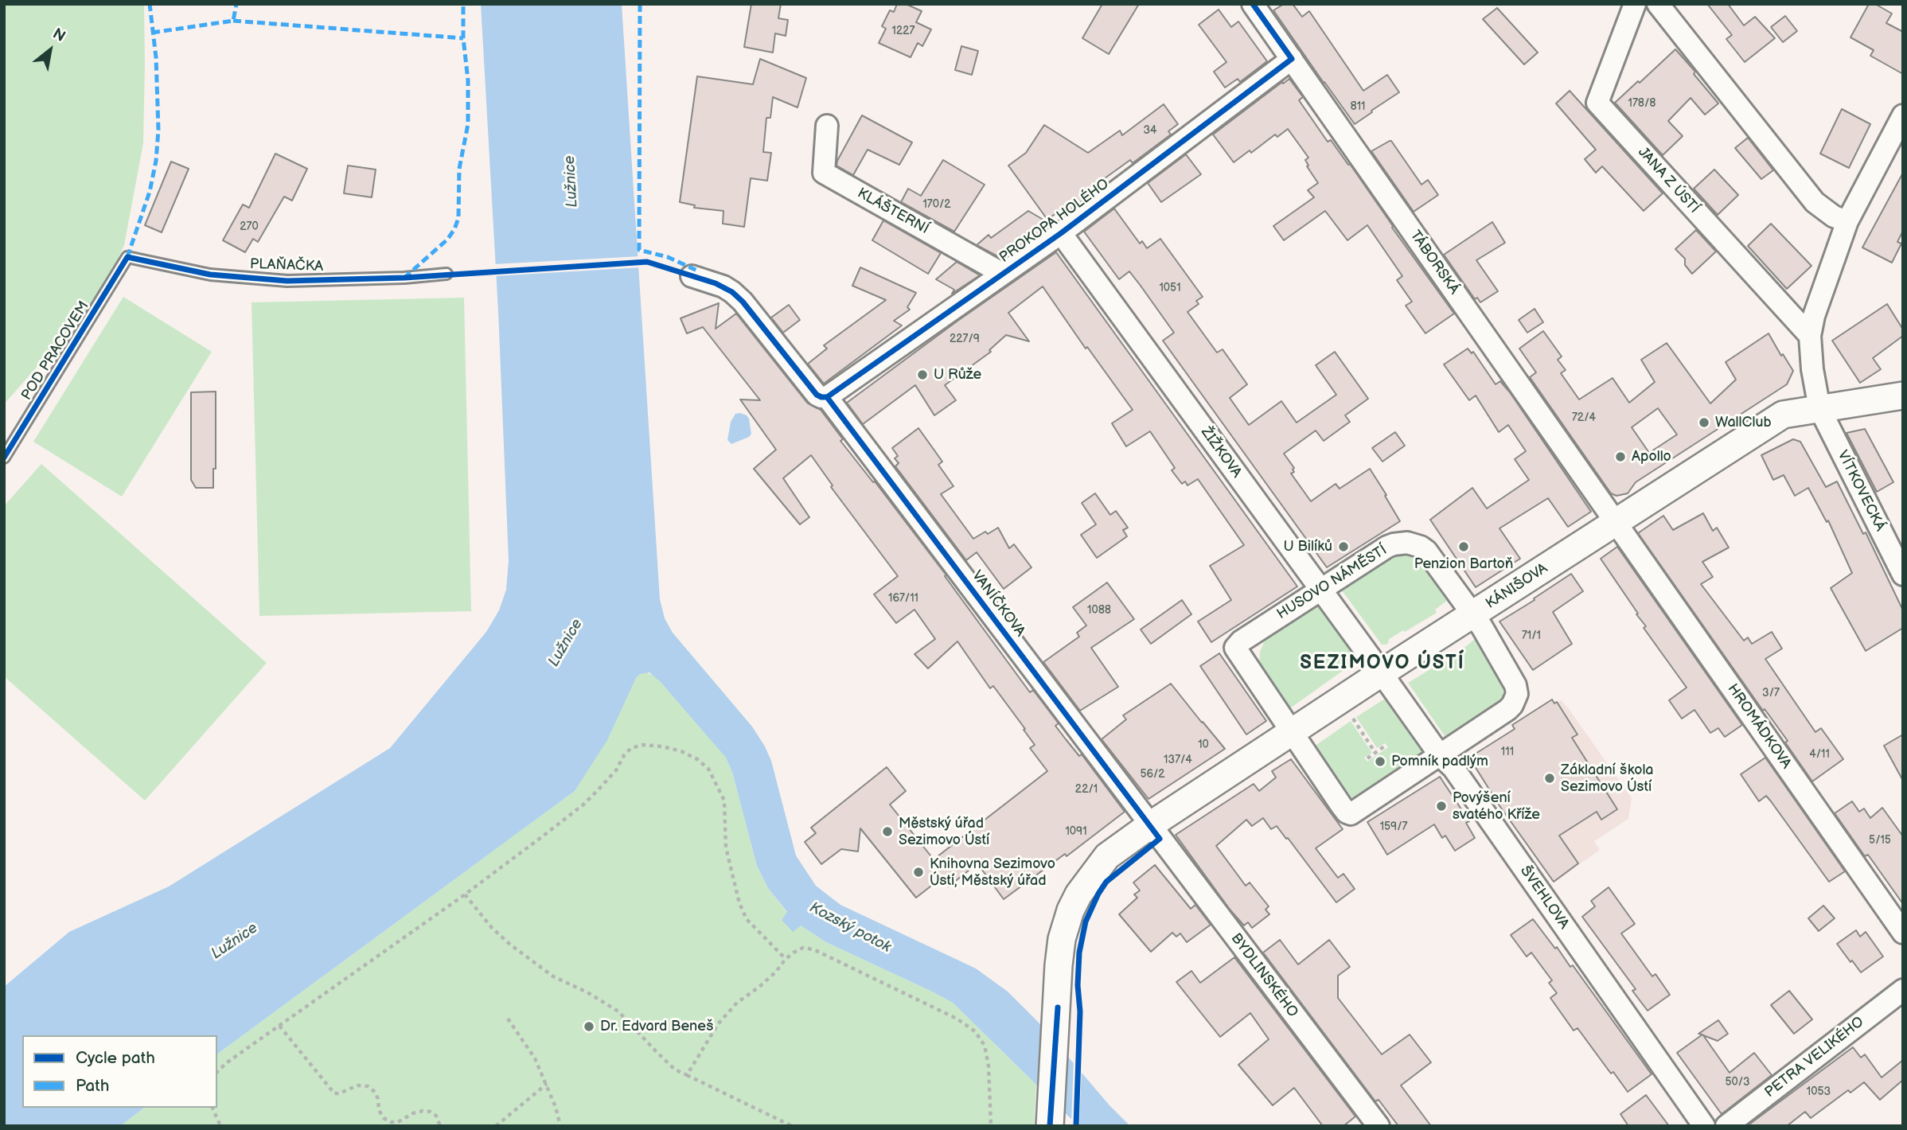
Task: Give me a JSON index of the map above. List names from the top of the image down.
{
  "streets": {
    "street": [
      "JANA Z ÚSTÍ",
      "KLÁŠTERNÍ",
      "PROKOPA HOLÉHO",
      "TÁBORSKÁ",
      "ŽIŽKOVA",
      "VÍTKOVECKÁ",
      "HUSOVO NÁMĚSTÍ",
      "KÁNIŠOVA",
      "VANÍČKOVA",
      "HROMÁDKOVA",
      "ŠVEHLOVA",
      "BYDLINSKÉHO",
      "PETRA VELIKÉHO"
    ],
    "lane": ["PLAŇAČKA", "POD PRACOVEM"]
  },
  "crossings": [
    ["KLÁŠTERNÍ", "PROKOPA HOLÉHO"],
    ["PROKOPA HOLÉHO", "TÁBORSKÁ"],
    ["PROKOPA HOLÉHO", "ŽIŽKOVA"],
    ["PROKOPA HOLÉHO", "VANÍČKOVA"],
    ["TÁBORSKÁ", "KÁNIŠOVA"],
    ["TÁBORSKÁ", "HROMÁDKOVA"],
    ["PLAŇAČKA", "POD PRACOVEM"],
    ["ŽIŽKOVA", "HUSOVO NÁMĚSTÍ"],
    ["ŽIŽKOVA", "KÁNIŠOVA"],
    ["ŽIŽKOVA", "ŠVEHLOVA"],
    ["VÍTKOVECKÁ", "KÁNIŠOVA"],
    ["HUSOVO NÁMĚSTÍ", "KÁNIŠOVA"],
    ["HUSOVO NÁMĚSTÍ", "ŠVEHLOVA"],
    ["KÁNIŠOVA", "VANÍČKOVA"],
    ["KÁNIŠOVA", "HROMÁDKOVA"],
    ["KÁNIŠOVA", "ŠVEHLOVA"],
    ["KÁNIŠOVA", "BYDLINSKÉHO"],
    ["VANÍČKOVA", "BYDLINSKÉHO"]
  ],
  "districts": ["SEZIMOVO ÚSTÍ"],
  "water": ["Lužnice", "Kozský potok"],
  "places": [
    "U Růže",
    "WallClub",
    "Apollo",
    "U Bilíků",
    "Penzion Bartoň",
    "Pomník padlým",
    "Základní škola Sezimovo Ústí",
    "Povýšení svatého Kříže",
    "Městský úřad Sezimovo Ústí",
    "Knihovna Sezimovo Ústí, Městský úřad",
    "Dr. Edvard Beneš"
  ],
  "house_numbers": [
    "1227",
    "178/8",
    "811",
    "34",
    "170/2",
    "270",
    "1051",
    "227/9",
    "72/4",
    "167/11",
    "1088",
    "71/1",
    "3/7",
    "10",
    "111",
    "4/11",
    "137/4",
    "56/2",
    "22/1",
    "159/7",
    "1091",
    "5/15",
    "50/3",
    "1053"
  ],
  "legend": ["Cycle path", "Path"],
  "north": "top right"
}
